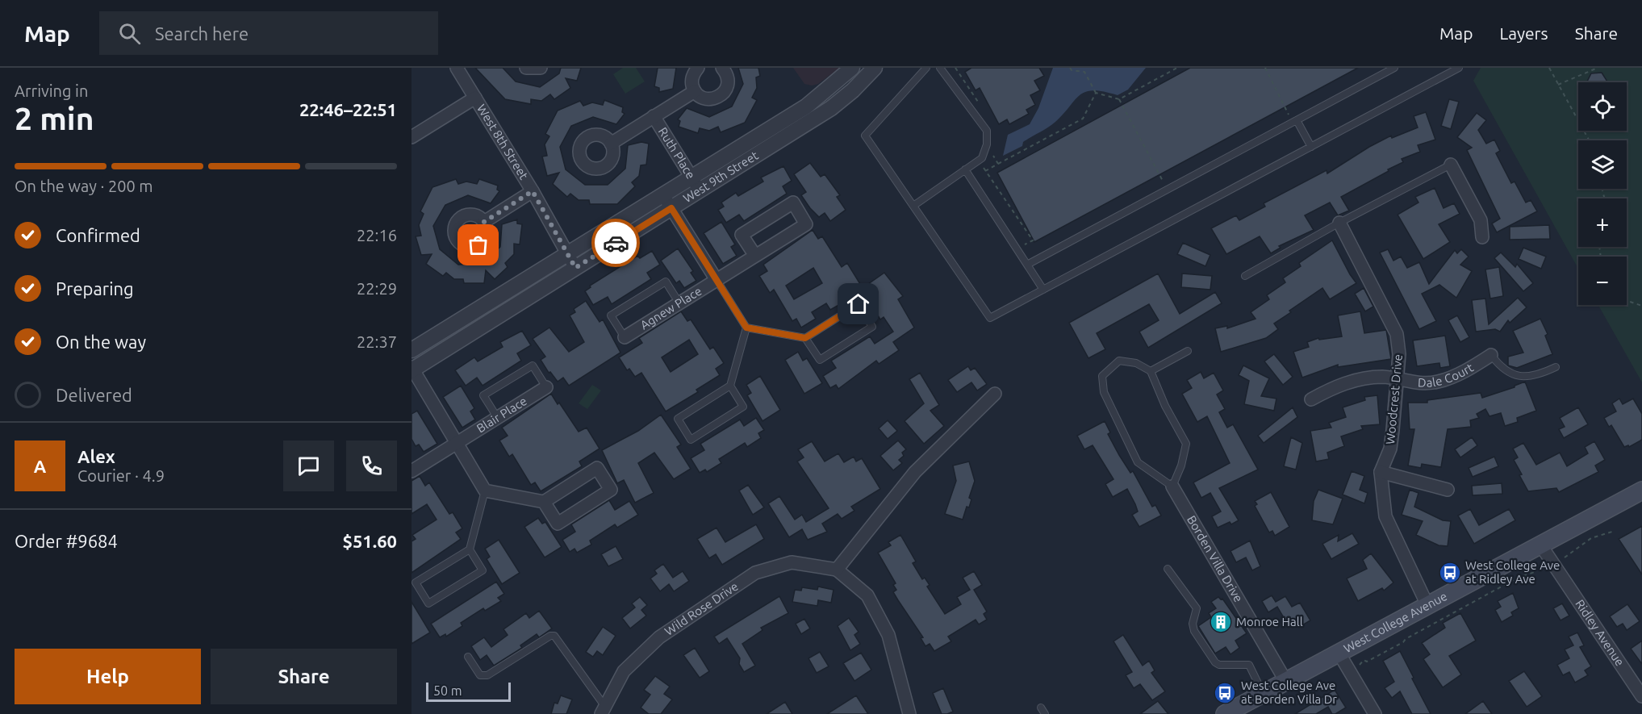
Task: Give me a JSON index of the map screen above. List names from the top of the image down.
{
  "streets": {
    "main road": ["West College Avenue"],
    "street": [
      "West 8th Street",
      "Ruth Place",
      "West 9th Street",
      "Agnew Place",
      "Dale Court",
      "Woodcrest Drive",
      "Blair Place",
      "Borden Villa Drive",
      "Wild Rose Drive",
      "Ridley Avenue"
    ]
  },
  "crossings": [
    ["West 8th Street", "West 9th Street"],
    ["Ruth Place", "West 9th Street"],
    ["Dale Court", "Woodcrest Drive"],
    ["Woodcrest Drive", "West College Avenue"],
    ["Borden Villa Drive", "West College Avenue"],
    ["West College Avenue", "Ridley Avenue"]
  ],
  "places": {
    "bus stop": ["West College Ave at Ridley Ave", "West College Ave at Borden Villa Dr"],
    "building": ["Monroe Hall"]
  },
  "scale_bar": "50 m",
  "page": {
    "header": "Map",
    "search": "Search here",
    "nav": ["Map", "Layers", "Share"],
    "heading": ["2 min", "Arriving in", "22:46–22:51"],
    "panel": [
      "Alex",
      "Courier · 4.9",
      "Order #9684",
      "$51.60"
    ],
    "map_buttons": ["+", "−"],
    "bar": "On the way · 200 m",
    "list": [
      ["Confirmed", "22:16"],
      ["Preparing", "22:29"],
      ["On the way", "22:37"],
      "Delivered"
    ],
    "round": "A",
    "buttons": ["Help", "Share"],
    "scale": "50 m"
  }
}
